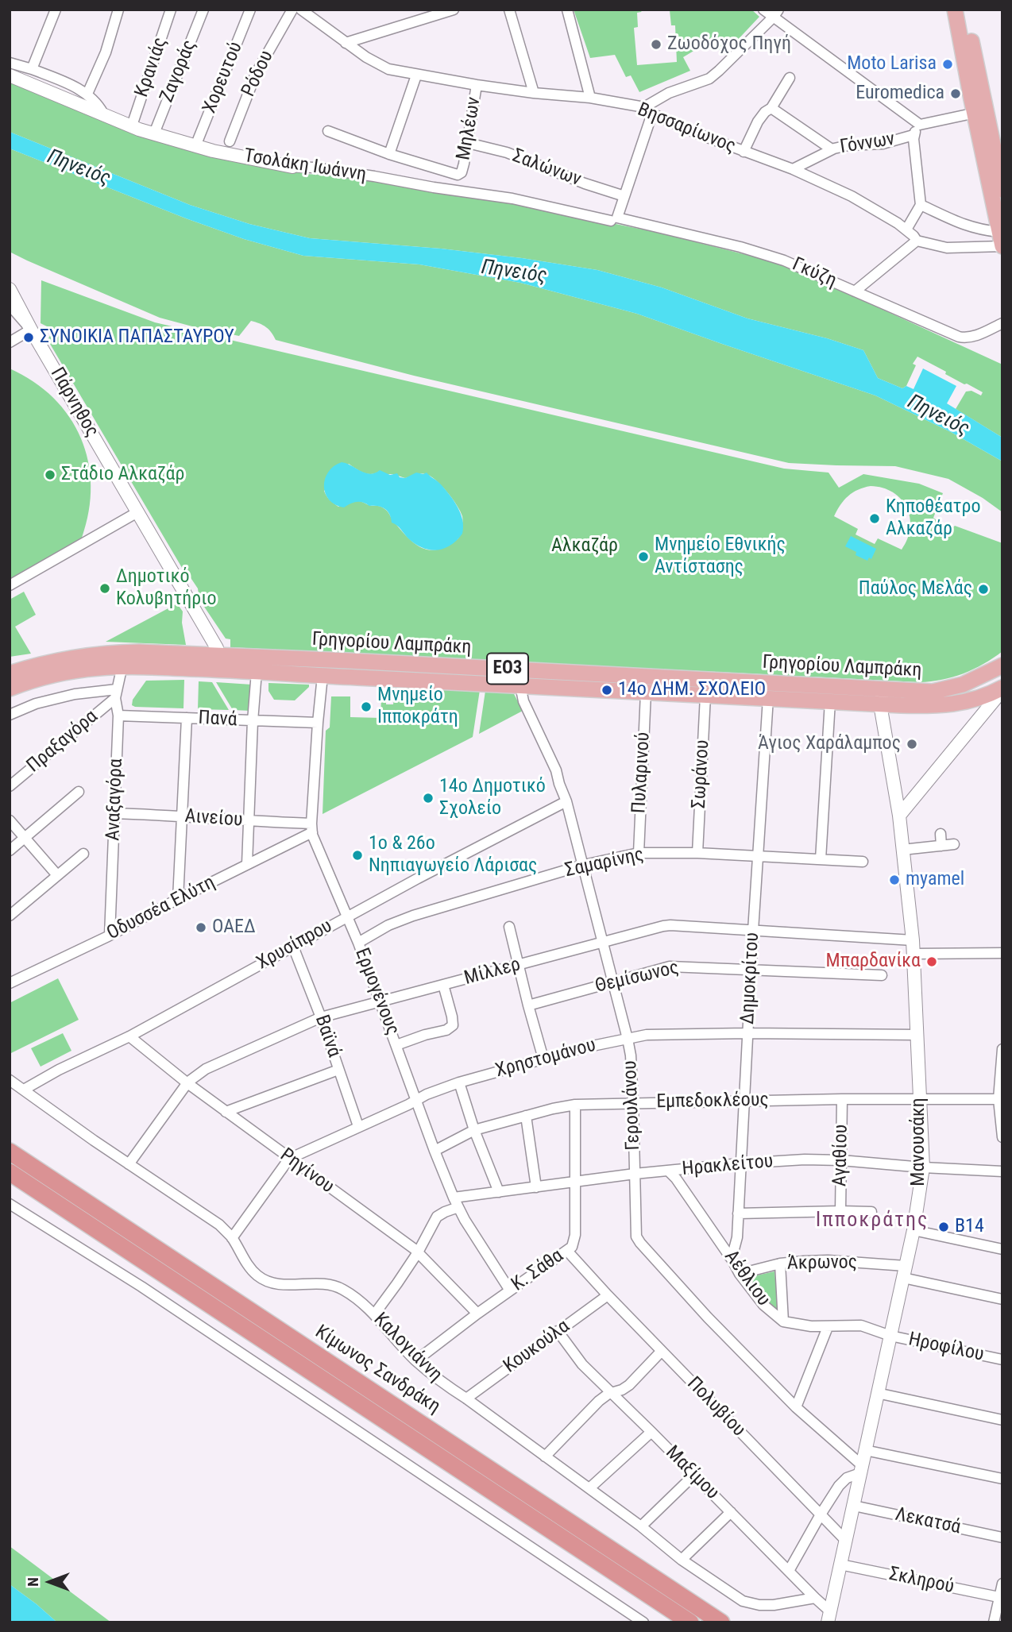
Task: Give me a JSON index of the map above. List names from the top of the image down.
{
  "streets": {
    "highway": ["Κίμωνος Σανδράκη"],
    "main road": ["Γρηγορίου Λαμπράκη", "ΕΟ3"],
    "street": [
      "Κρανιάς",
      "Ζαγοράς",
      "Ρόδου",
      "Χορευτού",
      "Μηλέων",
      "Βησσαρίωνος",
      "Γόννων",
      "Τσολάκη Ιωάννη",
      "Σαλώνων",
      "Γκύζη",
      "Πάρνηθος",
      "Πανά",
      "Πραξαγόρα",
      "Πυλαρινού",
      "Σωράνου",
      "Αναξαγόρα",
      "Αινείου",
      "Σαμαρίνης",
      "Οδυσσέα Ελύτη",
      "Χρυσίπpου",
      "Μίλλερ",
      "Θεμίσωνος",
      "Δημοκρίτου",
      "Ερμογένους",
      "Βαϊνά",
      "Χρηστομάνου",
      "Εμπεδοκλέους",
      "Γερουλάνου",
      "Μανουσάκη",
      "Αγαθίου",
      "Ηρακλείτου",
      "Ρηγίνου",
      "Άκρωνος",
      "Κ. Σάθα",
      "Αέθλιου",
      "Κουκούλα",
      "Καλογιάννη",
      "Ηροφίλου",
      "Πολυβίου",
      "Μαξίμου",
      "Λεκατσά",
      "Σκληρού"
    ]
  },
  "crossings": [
    ["Κρανιάς", "Τσολάκη Ιωάννη"],
    ["Ζαγοράς", "Τσολάκη Ιωάννη"],
    ["Χορευτού", "Τσολάκη Ιωάννη"],
    ["Μηλέων", "Βησσαρίωνος"],
    ["Μηλέων", "Σαλώνων"],
    ["Βησσαρίωνος", "Γόννων"],
    ["Τσολάκη Ιωάννη", "Γκύζη"],
    ["Πάρνηθος", "Γρηγορίου Λαμπράκη"],
    ["Γρηγορίου Λαμπράκη", "Πυλαρινού"],
    ["Γρηγορίου Λαμπράκη", "Σωράνου"],
    ["Γρηγορίου Λαμπράκη", "Αναξαγόρα"],
    ["Γρηγορίου Λαμπράκη", "Δημοκρίτου"],
    ["Γρηγορίου Λαμπράκη", "Ερμογένους"],
    ["Γρηγορίου Λαμπράκη", "Γερουλάνου"],
    ["Γρηγορίου Λαμπράκη", "Μανουσάκη"],
    ["Πανά", "Αναξαγόρα"],
    ["Πανά", "Ερμογένους"],
    ["Πραξαγόρα", "Αναξαγόρα"],
    ["Πυλαρινού", "Σαμαρίνης"],
    ["Σωράνου", "Σαμαρίνης"],
    ["Αναξαγόρα", "Αινείου"],
    ["Αναξαγόρα", "Οδυσσέα Ελύτη"],
    ["Αινείου", "Οδυσσέα Ελύτη"],
    ["Αινείου", "Ερμογένους"],
    ["Σαμαρίνης", "Δημοκρίτου"],
    ["Σαμαρίνης", "Ερμογένους"],
    ["Σαμαρίνης", "Γερουλάνου"],
    ["Οδυσσέα Ελύτη", "Ερμογένους"],
    ["Χρυσίπpου", "Ερμογένους"],
    ["Χρυσίπpου", "Βαϊνά"],
    ["Χρυσίπpου", "Γερουλάνου"],
    ["Χρυσίπpου", "Ρηγίνου"],
    ["Χρυσίπpου", "Καλογιάννη"],
    ["Μίλλερ", "Δημοκρίτου"],
    ["Μίλλερ", "Ερμογένους"],
    ["Μίλλερ", "Βαϊνά"],
    ["Μίλλερ", "Γερουλάνου"],
    ["Μίλλερ", "Μανουσάκη"],
    ["Μίλλερ", "Ρηγίνου"],
    ["Μίλλερ", "Καλογιάννη"],
    ["Θεμίσωνος", "Δημοκρίτου"],
    ["Θεμίσωνος", "Γερουλάνου"],
    ["Δημοκρίτου", "Χρηστομάνου"],
    ["Δημοκρίτου", "Εμπεδοκλέους"],
    ["Δημοκρίτου", "Ηρακλείτου"],
    ["Δημοκρίτου", "Αέθλιου"],
    ["Ερμογένους", "Χρηστομάνου"],
    ["Ερμογένους", "Εμπεδοκλέους"],
    ["Ερμογένους", "Ηρακλείτου"],
    ["Ερμογένους", "Κ. Σάθα"],
    ["Βαϊνά", "Χρηστομάνου"],
    ["Χρηστομάνου", "Γερουλάνου"],
    ["Χρηστομάνου", "Μανουσάκη"],
    ["Χρηστομάνου", "Ρηγίνου"],
    ["Χρηστομάνου", "Καλογιάννη"],
    ["Εμπεδοκλέους", "Γερουλάνου"],
    ["Εμπεδοκλέους", "Μανουσάκη"],
    ["Εμπεδοκλέους", "Αγαθίου"],
    ["Εμπεδοκλέους", "Κ. Σάθα"],
    ["Γερουλάνου", "Μανουσάκη"],
    ["Γερουλάνου", "Ηρακλείτου"],
    ["Μανουσάκη", "Ηρακλείτου"],
    ["Μανουσάκη", "Άκρωνος"],
    ["Μανουσάκη", "Αέθλιου"],
    ["Μανουσάκη", "Ηροφίλου"],
    ["Μανουσάκη", "Πολυβίου"],
    ["Μανουσάκη", "Μαξίμου"],
    ["Μανουσάκη", "Λεκατσά"],
    ["Μανουσάκη", "Σκληρού"],
    ["Αγαθίου", "Ηρακλείτου"],
    ["Ηρακλείτου", "Κ. Σάθα"],
    ["Ηρακλείτου", "Αέθλιου"],
    ["Ρηγίνου", "Κ. Σάθα"],
    ["Άκρωνος", "Αέθλιου"],
    ["Κ. Σάθα", "Καλογιάννη"],
    ["Κ. Σάθα", "Πολυβίου"],
    ["Αέθλιου", "Ηροφίλου"],
    ["Κουκούλα", "Καλογιάννη"],
    ["Κουκούλα", "Πολυβίου"],
    ["Κουκούλα", "Μαξίμου"],
    ["Καλογιάννη", "Μαξίμου"]
  ],
  "districts": ["Ιπποκράτης"],
  "water": ["Πηνειός"],
  "parks": ["Αλκαζάρ"],
  "places": [
    "Ζωοδόχος Πηγή",
    "Moto Larisa",
    "Euromedica",
    "ΣΥΝΟΙΚΙΑ ΠΑΠΑΣΤΑΥΡΟΥ",
    "Στάδιο Αλκαζάρ",
    "Κηποθέατρο Αλκαζάρ",
    "Μνημείο Εθνικής Αντίστασης",
    "Δημοτικό Κολυβητήριο",
    "Παύλος Μελάς",
    "14ο ΔΗΜ. ΣΧΟΛΕΙΟ",
    "Μνημείο Ιπποκράτη",
    "Άγιος Χαράλαμπος",
    "14ο Δημοτικό Σχολείο",
    "1ο & 26ο Νηπιαγωγείο Λάρισας",
    "myamel",
    "ΟΑΕΔ",
    "Μπαρδανίκα",
    "Β14"
  ],
  "north": "left"
}
